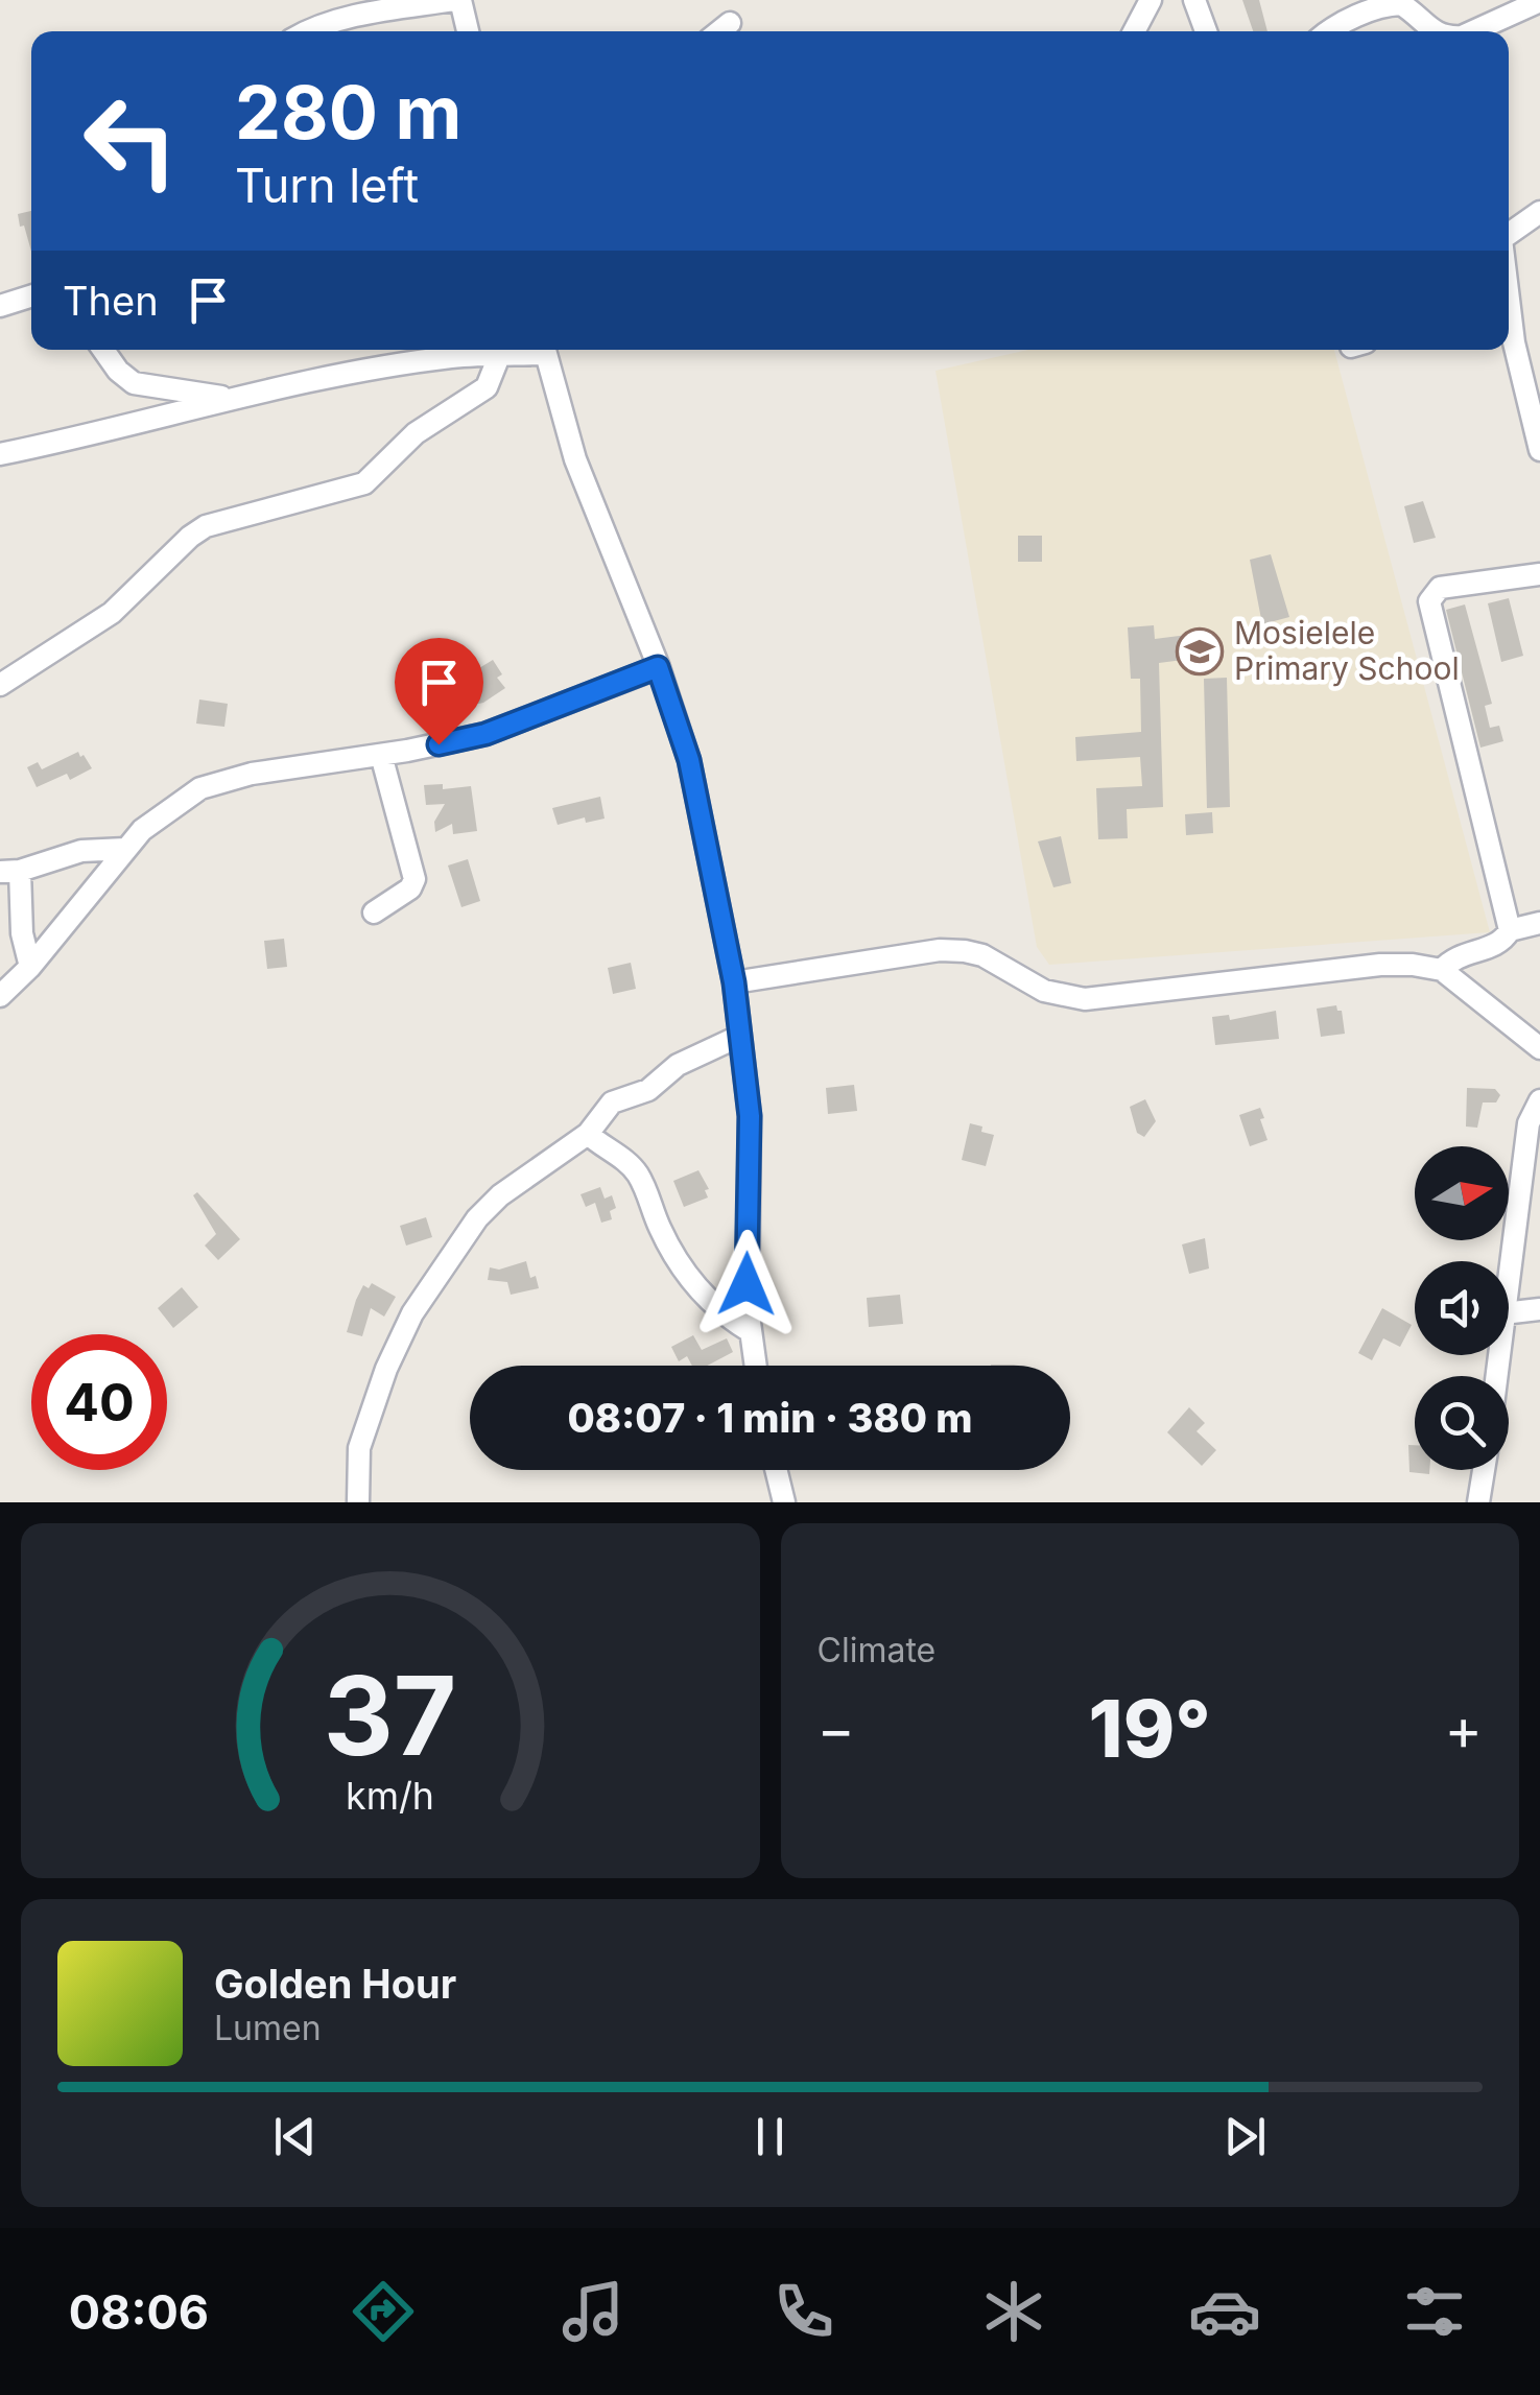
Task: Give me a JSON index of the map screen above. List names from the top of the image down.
{
  "places": {
    "school or university": ["Mosielele Primary School"]
  },
  "north": "right",
  "page": {
    "turn": ["280 m", "Turn left"],
    "then": "Then",
    "limit": "40",
    "trip": "08:07 · 1 min · 380 m",
    "tile": "Climate",
    "heat": ["−", "19°", "+"],
    "song": ["Golden Hour", "Lumen"],
    "tabs": "08:06",
    "gauge": ["37", "km/h"]
  }
}
